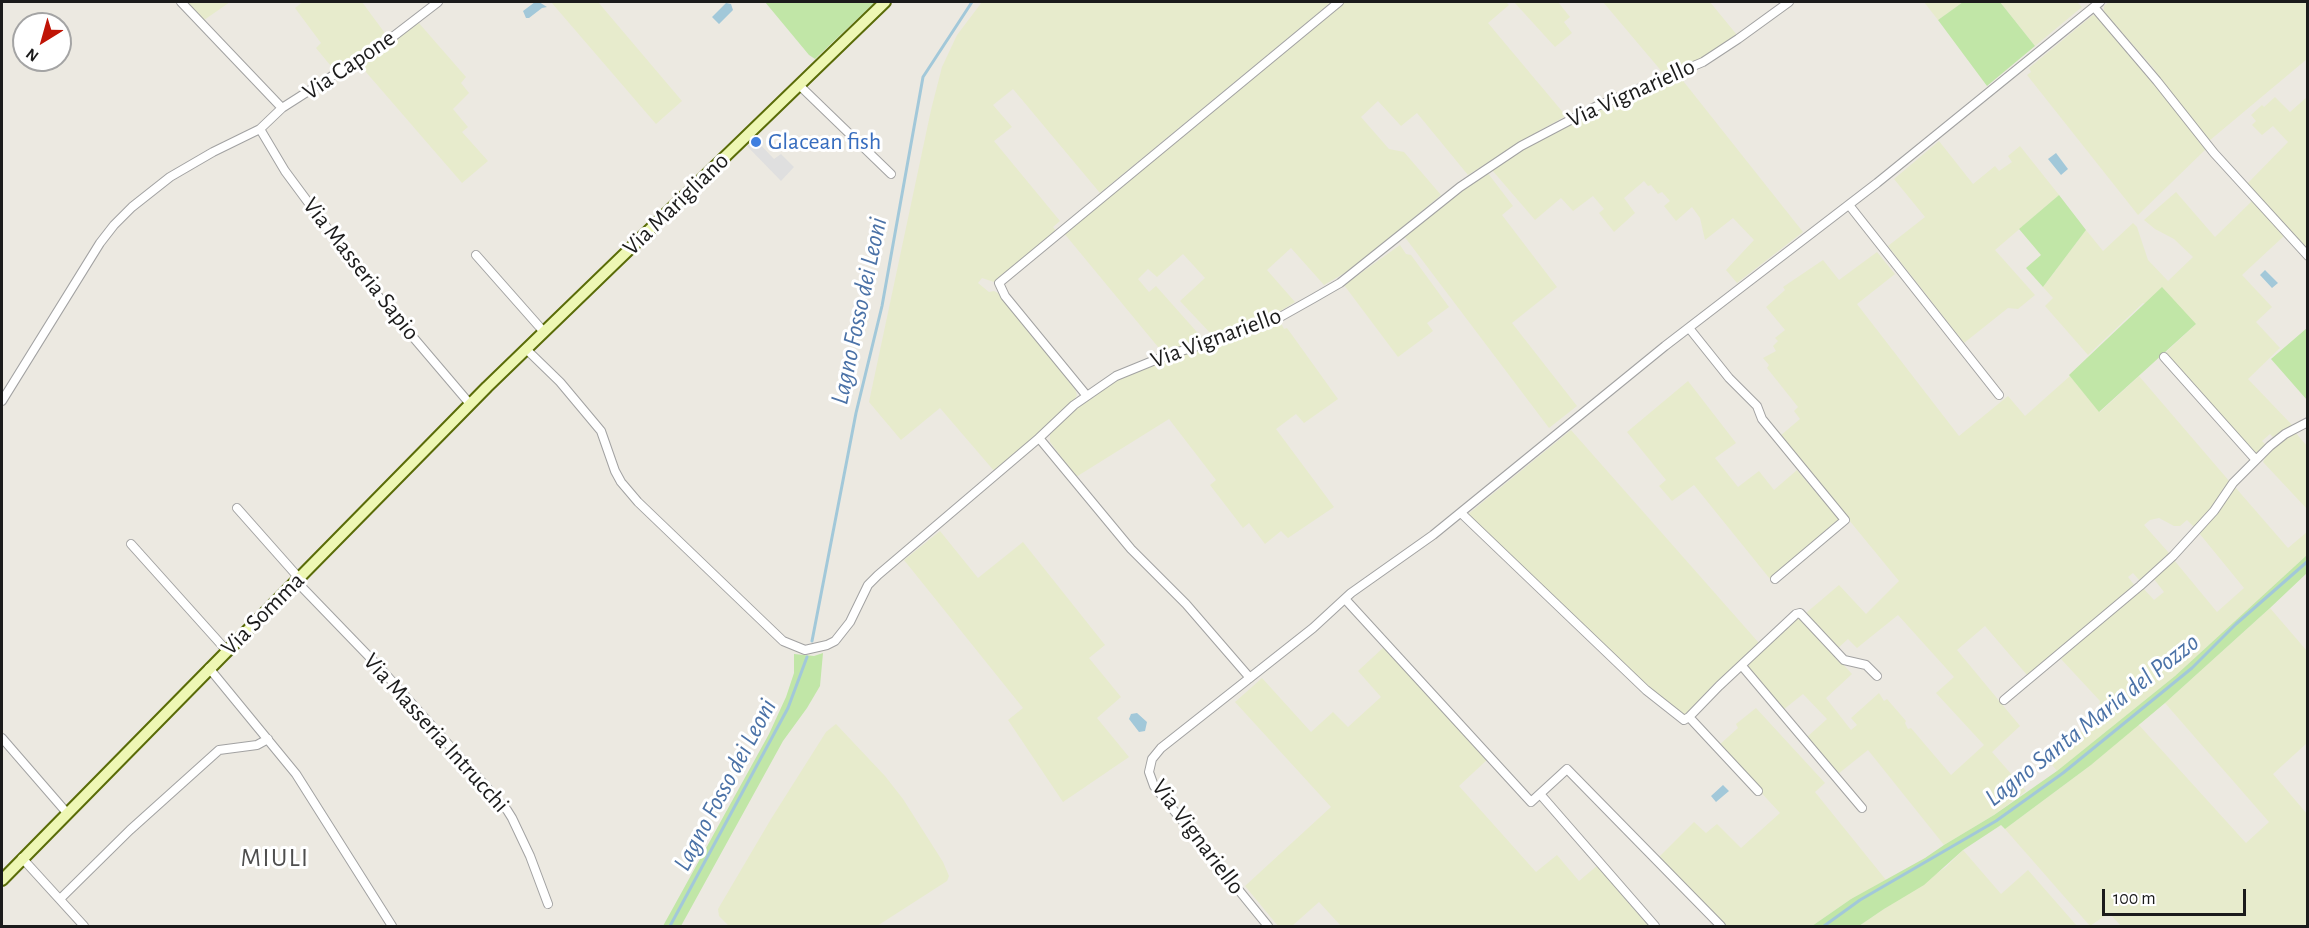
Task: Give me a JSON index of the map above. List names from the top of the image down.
{
  "streets": {
    "street": [
      "Via Capone",
      "Via Vignariello",
      "Via Marigliano",
      "Via Masseria Sapio",
      "Via Somma",
      "Via Masseria Intrucchi"
    ]
  },
  "crossings": [
    ["Via Capone", "Via Masseria Sapio"],
    ["Via Vignariello", "Via Marigliano"],
    ["Via Vignariello", "Via Somma"],
    ["Via Marigliano", "Via Somma"],
    ["Via Masseria Sapio", "Via Somma"],
    ["Via Somma", "Via Masseria Intrucchi"]
  ],
  "districts": ["MIULI"],
  "water": ["Lagno Fosso dei Leoni", "Lagno Santa Maria del Pozzo"],
  "places": ["Glacean fish"],
  "scale_bar": "100 m",
  "north": "bottom left"
}
